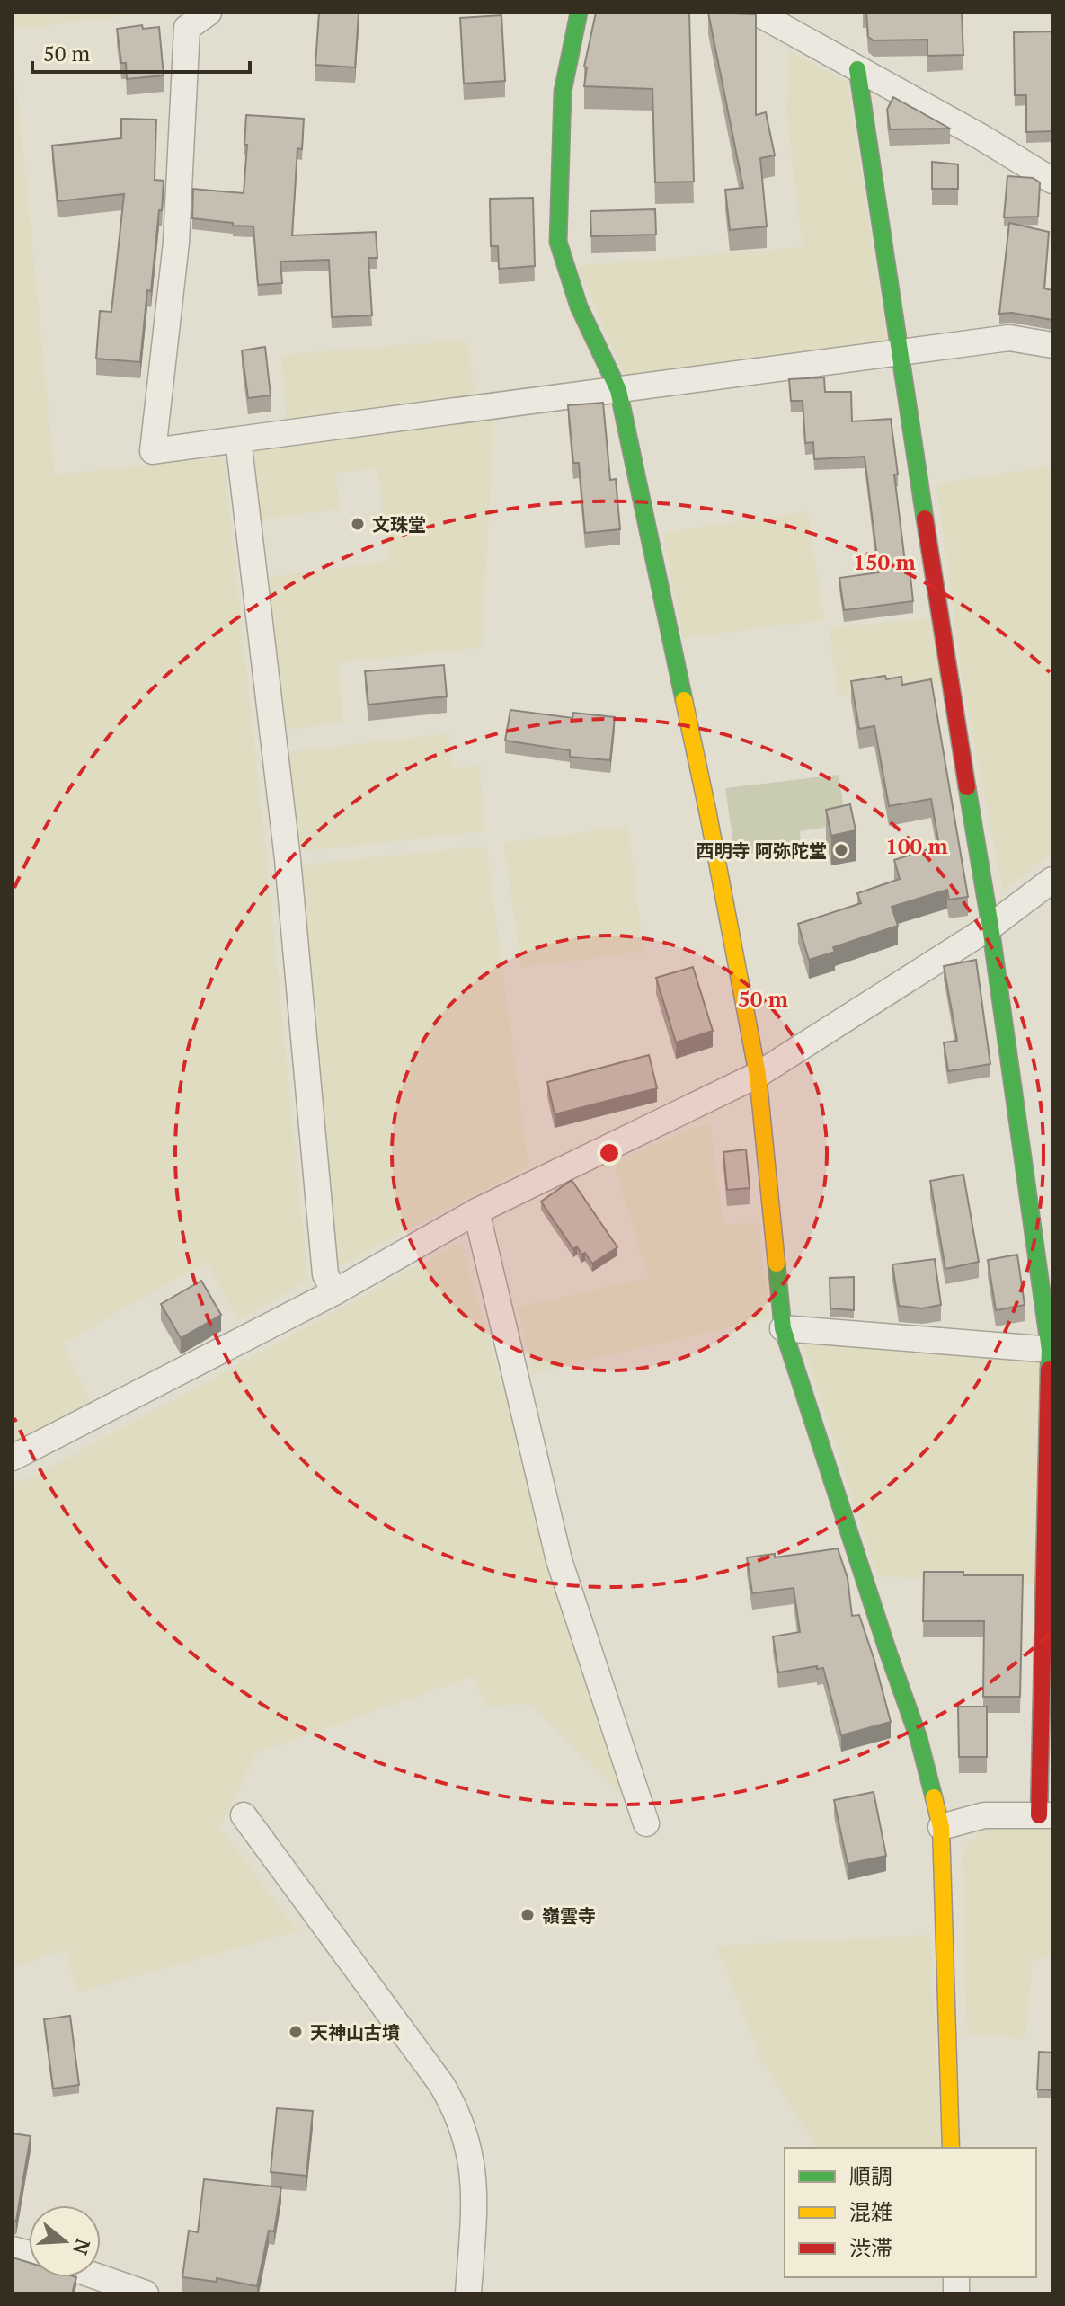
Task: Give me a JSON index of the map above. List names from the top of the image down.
{
  "places": [
    "文珠堂",
    "西明寺 阿弥陀堂",
    "嶺雲寺",
    "天神山古墳"
  ],
  "legend": ["順調", "混雑", "渋滞"],
  "scale_bar": "50 m",
  "north": "right",
  "rings": ["150 m", "100 m", "50 m"]
}
